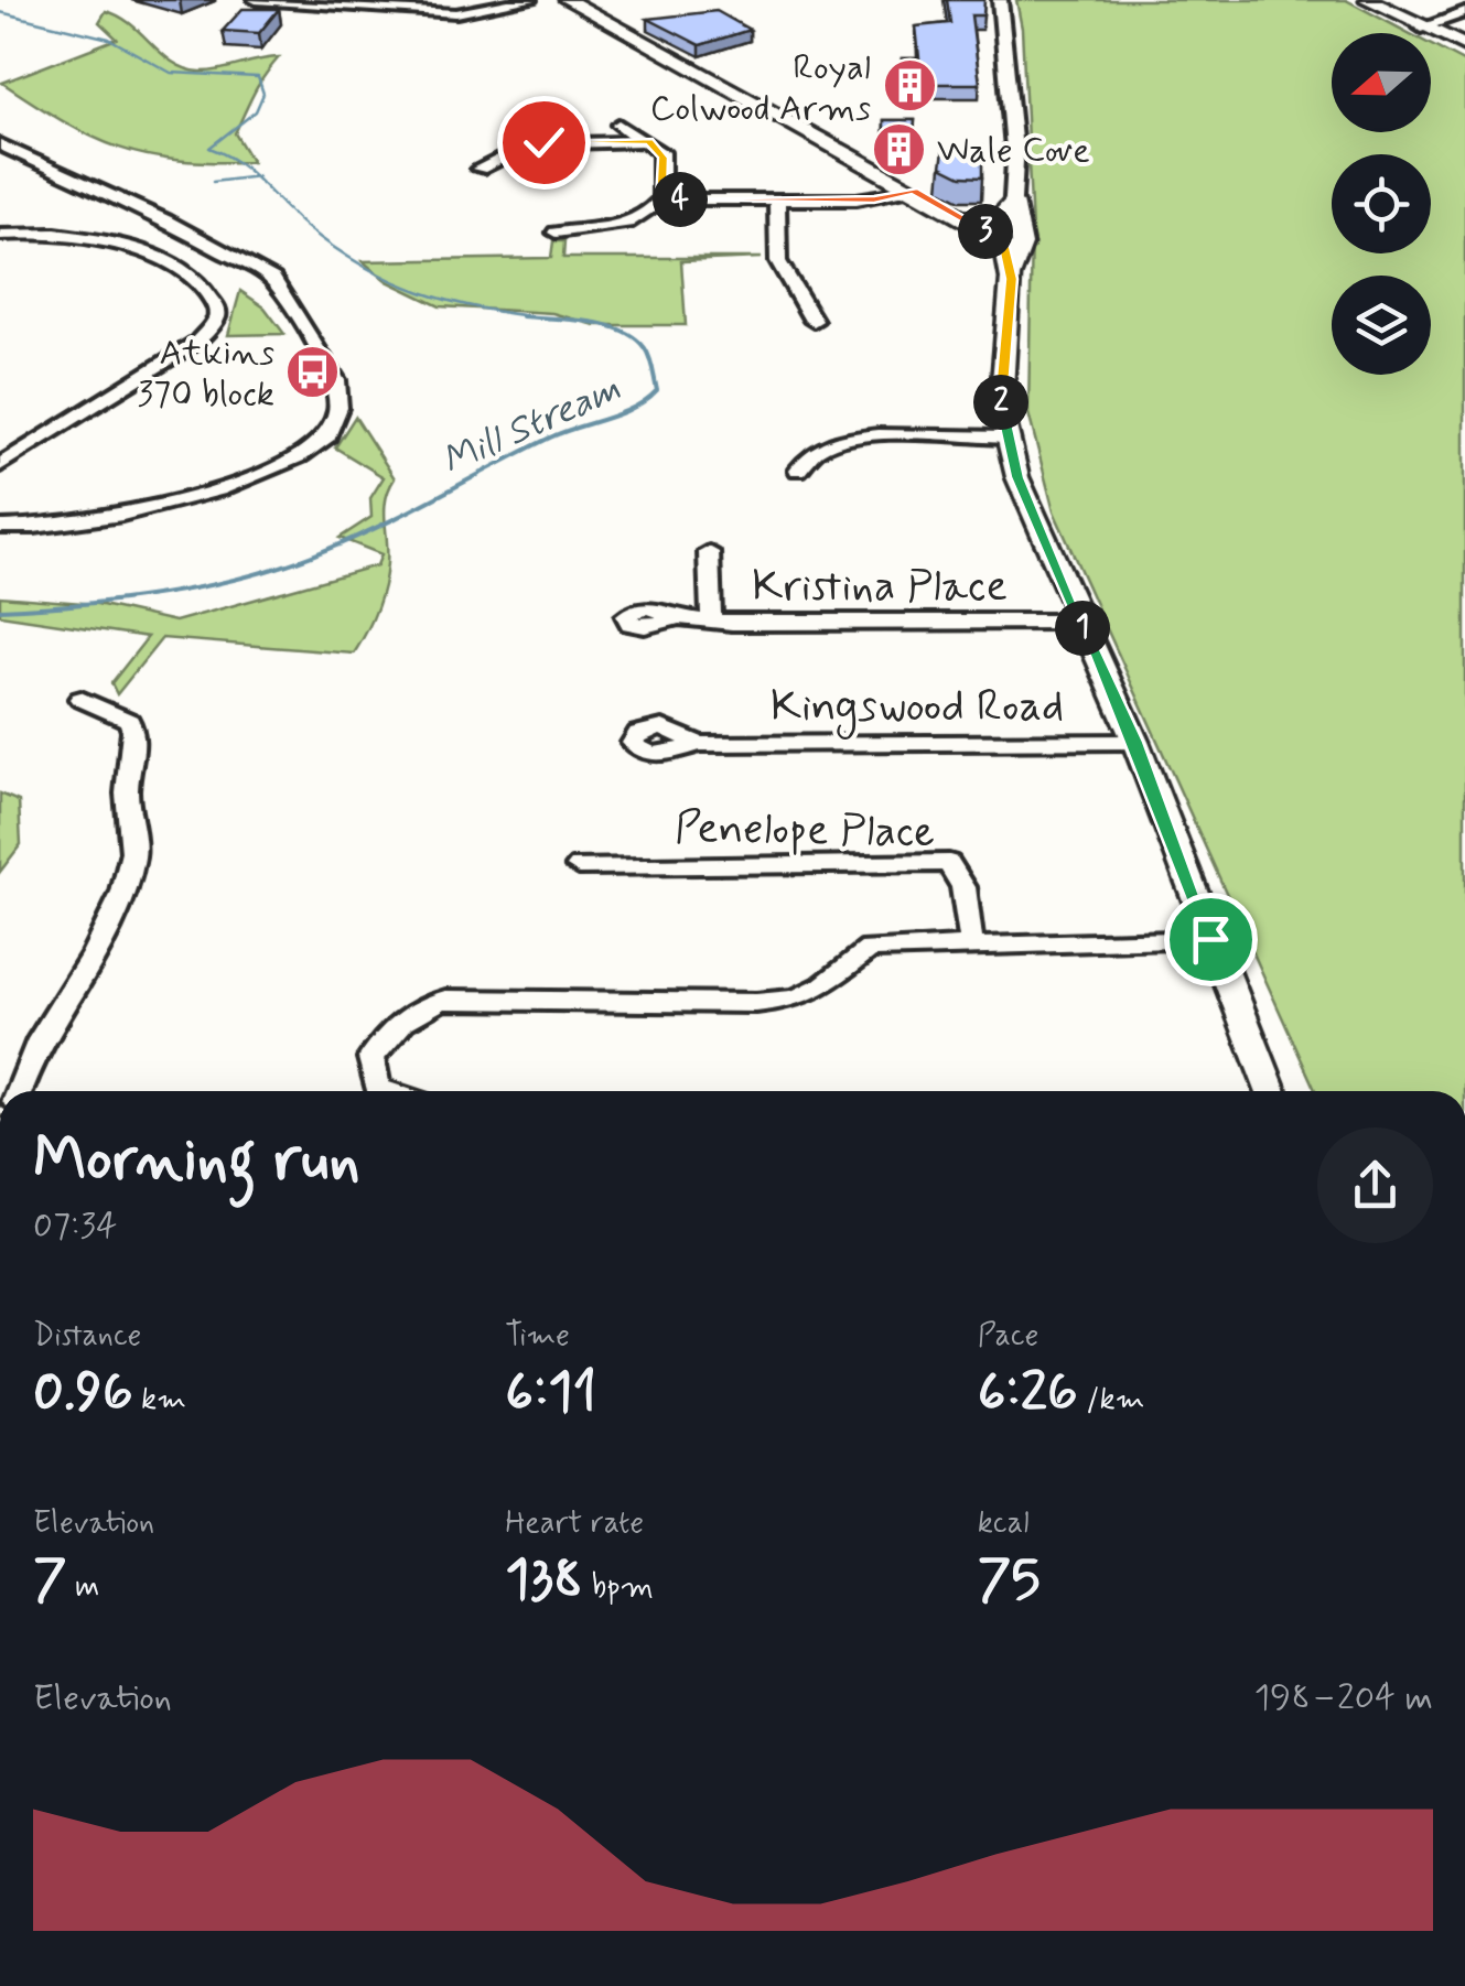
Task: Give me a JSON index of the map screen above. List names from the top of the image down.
{
  "streets": {
    "street": ["Kristina Place", "Kingswood Road", "Penelope Place"]
  },
  "water": ["Mill Stream"],
  "places": {
    "building": ["Royal Colwood Arms", "Wale Cove"],
    "bus stop": ["Atkins 370 block"]
  },
  "north": "left",
  "page": {
    "pins": [
      "4",
      "3",
      "2",
      "1"
    ],
    "heading": ["Morning run", "07:34"],
    "stats": [
      ["Distance", "0.96 km"],
      ["Time", "6:11"],
      ["Pace", "6:26 /km"],
      ["Elevation", "7 m"],
      ["Heart rate", "138 bpm"],
      ["kcal", "75"]
    ],
    "chart": ["Elevation", "198–204 m"]
  }
}
